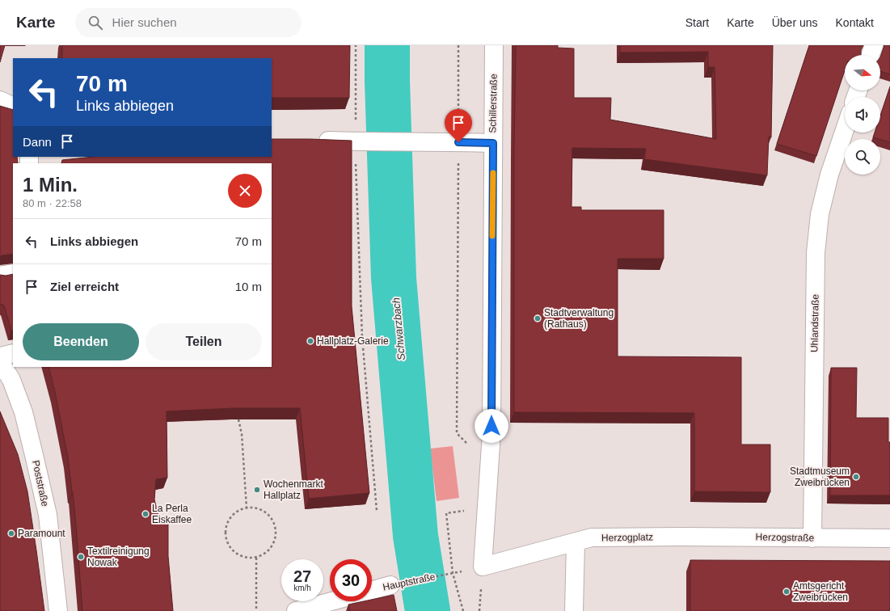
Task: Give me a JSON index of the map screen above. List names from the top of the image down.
{
  "streets": {
    "street": [
      "Schillerstraße",
      "Uhlandstraße",
      "Poststraße",
      "Herzogplatz",
      "Herzogstraße",
      "Hauptstraße"
    ]
  },
  "crossings": [
    ["Schillerstraße", "Herzogplatz"],
    ["Uhlandstraße", "Herzogstraße"],
    ["Herzogplatz", "Herzogstraße"]
  ],
  "water": ["Schwarzbach"],
  "places": [
    "Stadtverwaltung (Rathaus)",
    "Hallplatz-Galerie",
    "Stadtmuseum Zweibrücken",
    "Wochenmarkt Hallplatz",
    "La Perla Eiskaffee",
    "Paramount",
    "Textilreinigung Nowak",
    "Amtsgericht Zweibrücken"
  ],
  "north": "right",
  "page": {
    "header": "Karte",
    "search": "Hier suchen",
    "nav": [
      "Start",
      "Karte",
      "Über uns",
      "Kontakt"
    ],
    "turn": ["70 m", "Links abbiegen"],
    "then": "Dann",
    "heading": ["1 Min.", "80 m · 22:58"],
    "list": [
      {
        "name": "Links abbiegen",
        "value": "70 m"
      },
      {
        "name": "Ziel erreicht",
        "value": "10 m"
      }
    ],
    "buttons": ["Beenden", "Teilen"],
    "speed": "27 km/h",
    "limit": "30"
  }
}
